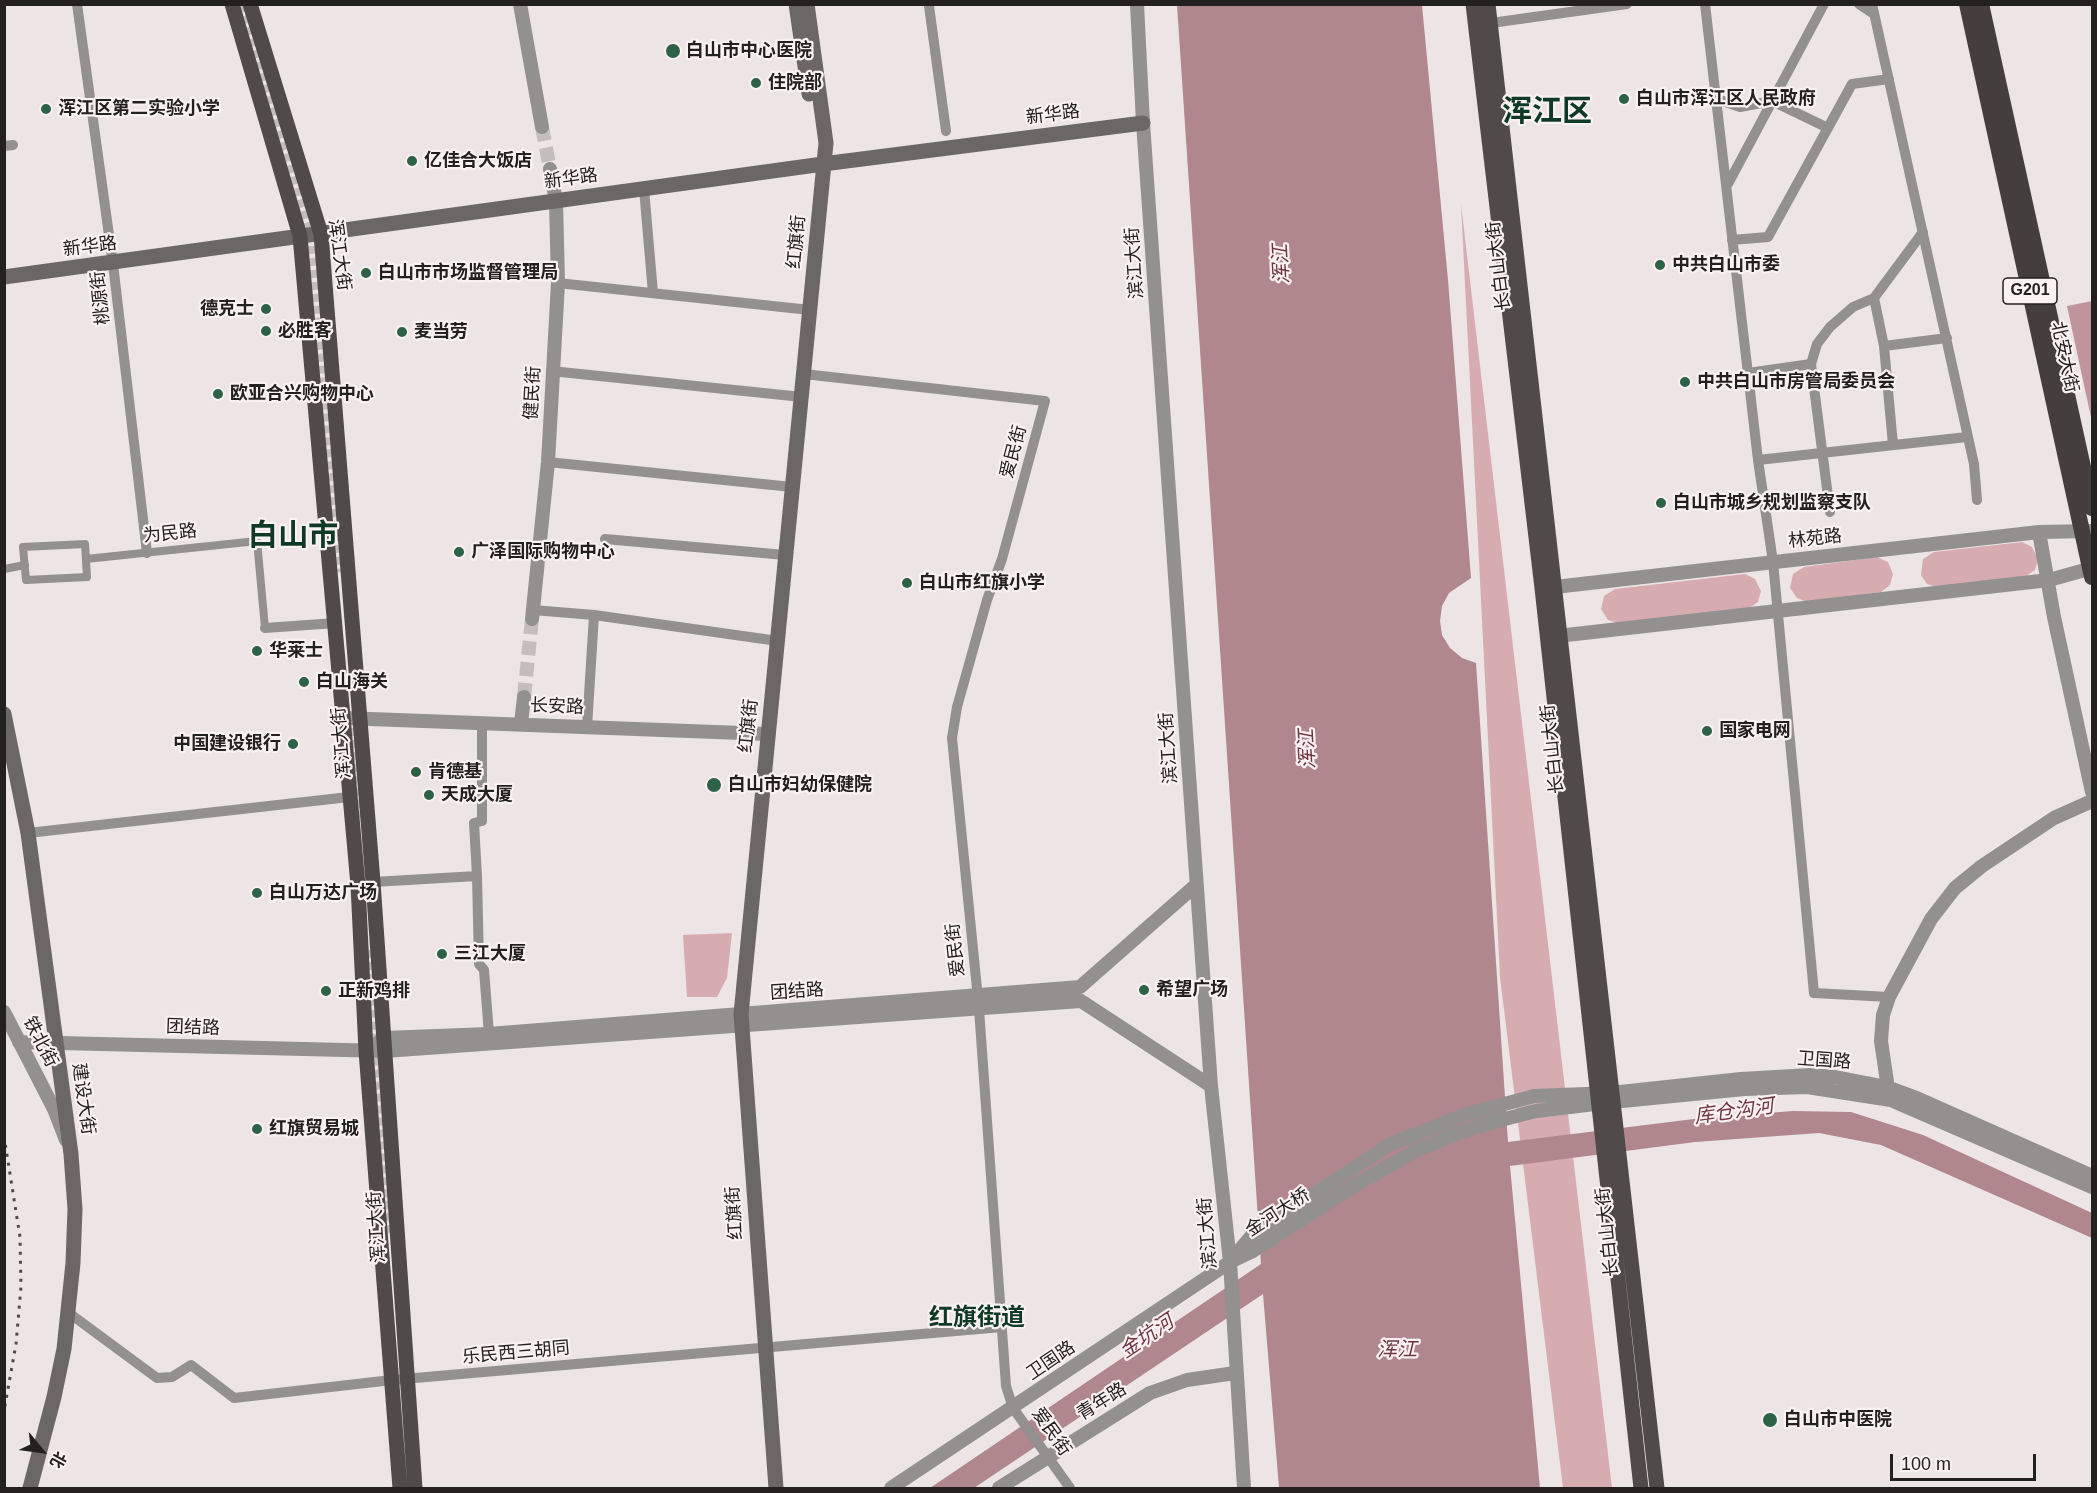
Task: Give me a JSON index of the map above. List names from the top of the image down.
{
  "streets": {
    "highway": ["G201", "北安大街"],
    "main road": [
      "新华路",
      "红旗街",
      "浑江大街",
      "长白山大街",
      "建设大街"
    ],
    "street": [
      "滨江大街",
      "桃源街",
      "健民街",
      "爱民街",
      "为民路",
      "林苑路",
      "长安路",
      "团结路",
      "铁北街",
      "卫国路",
      "金河大桥",
      "乐民西三胡同",
      "青年路"
    ]
  },
  "crossings": [
    ["新华路", "红旗街"],
    ["新华路", "浑江大街"],
    ["新华路", "滨江大街"],
    ["新华路", "桃源街"],
    ["新华路", "健民街"],
    ["红旗街", "爱民街"],
    ["红旗街", "长安路"],
    ["红旗街", "团结路"],
    ["红旗街", "乐民西三胡同"],
    ["浑江大街", "长安路"],
    ["浑江大街", "团结路"],
    ["浑江大街", "乐民西三胡同"],
    ["滨江大街", "卫国路"],
    ["滨江大街", "金河大桥"],
    ["滨江大街", "青年路"],
    ["长白山大街", "林苑路"],
    ["长白山大街", "卫国路"],
    ["桃源街", "为民路"],
    ["北安大街", "林苑路"],
    ["爱民街", "团结路"],
    ["爱民街", "卫国路"],
    ["爱民街", "乐民西三胡同"],
    ["爱民街", "青年路"],
    ["团结路", "铁北街"],
    ["团结路", "建设大街"],
    ["铁北街", "建设大街"],
    ["卫国路", "金河大桥"],
    ["建设大街", "乐民西三胡同"]
  ],
  "districts": ["浑江区", "白山市", "红旗街道"],
  "water": ["浑江", "库仓沟河", "金坑河"],
  "places": [
    "白山市中心医院",
    "住院部",
    "白山市浑江区人民政府",
    "浑江区第二实验小学",
    "亿佳合大饭店",
    "中共白山市委",
    "白山市市场监督管理局",
    "德克士",
    "必胜客",
    "麦当劳",
    "中共白山市房管局委员会",
    "欧亚合兴购物中心",
    "白山市城乡规划监察支队",
    "广泽国际购物中心",
    "白山市红旗小学",
    "华莱士",
    "白山海关",
    "国家电网",
    "中国建设银行",
    "肯德基",
    "白山市妇幼保健院",
    "天成大厦",
    "白山万达广场",
    "三江大厦",
    "希望广场",
    "正新鸡排",
    "红旗贸易城",
    "白山市中医院"
  ],
  "scale_bar": "100 m",
  "north": "bottom right"
}
